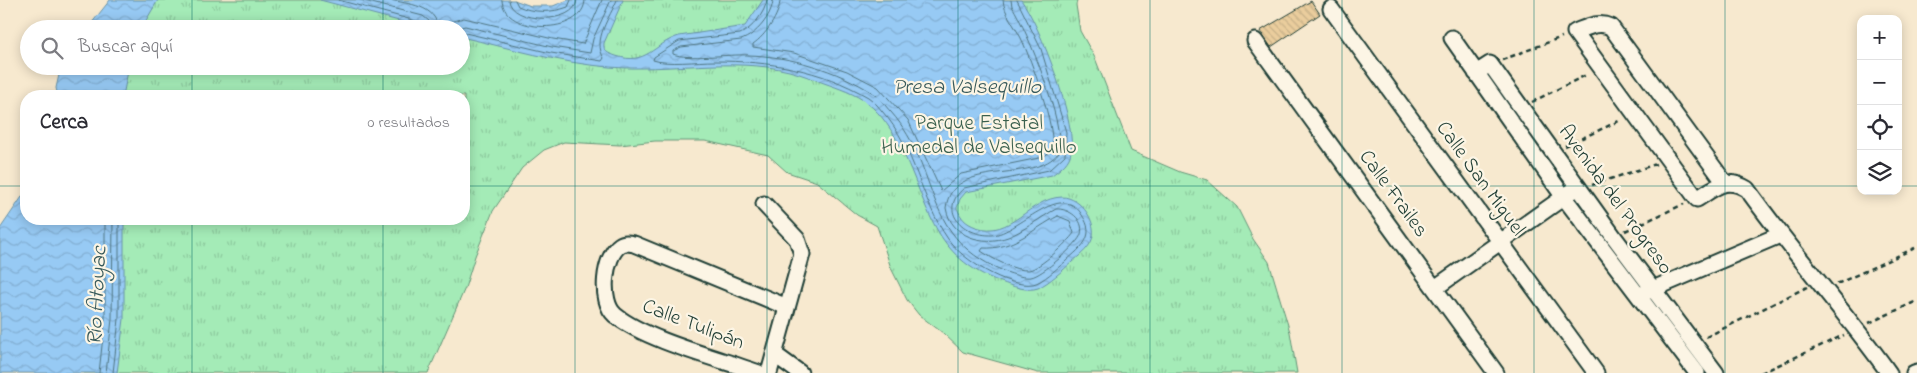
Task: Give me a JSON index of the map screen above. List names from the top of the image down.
{
  "streets": {
    "street": [
      "Calle San Miguel",
      "Calle Frailes",
      "Avenida del Progreso",
      "Calle Tulipán"
    ]
  },
  "water": ["Presa Valsequillo", "Río Atoyac"],
  "parks": ["Parque Estatal Humedal de Valsequillo"],
  "page": {
    "map_buttons": ["+", "−"],
    "search": "Buscar aquí",
    "heading": ["Cerca", "0 resultados"]
  }
}
